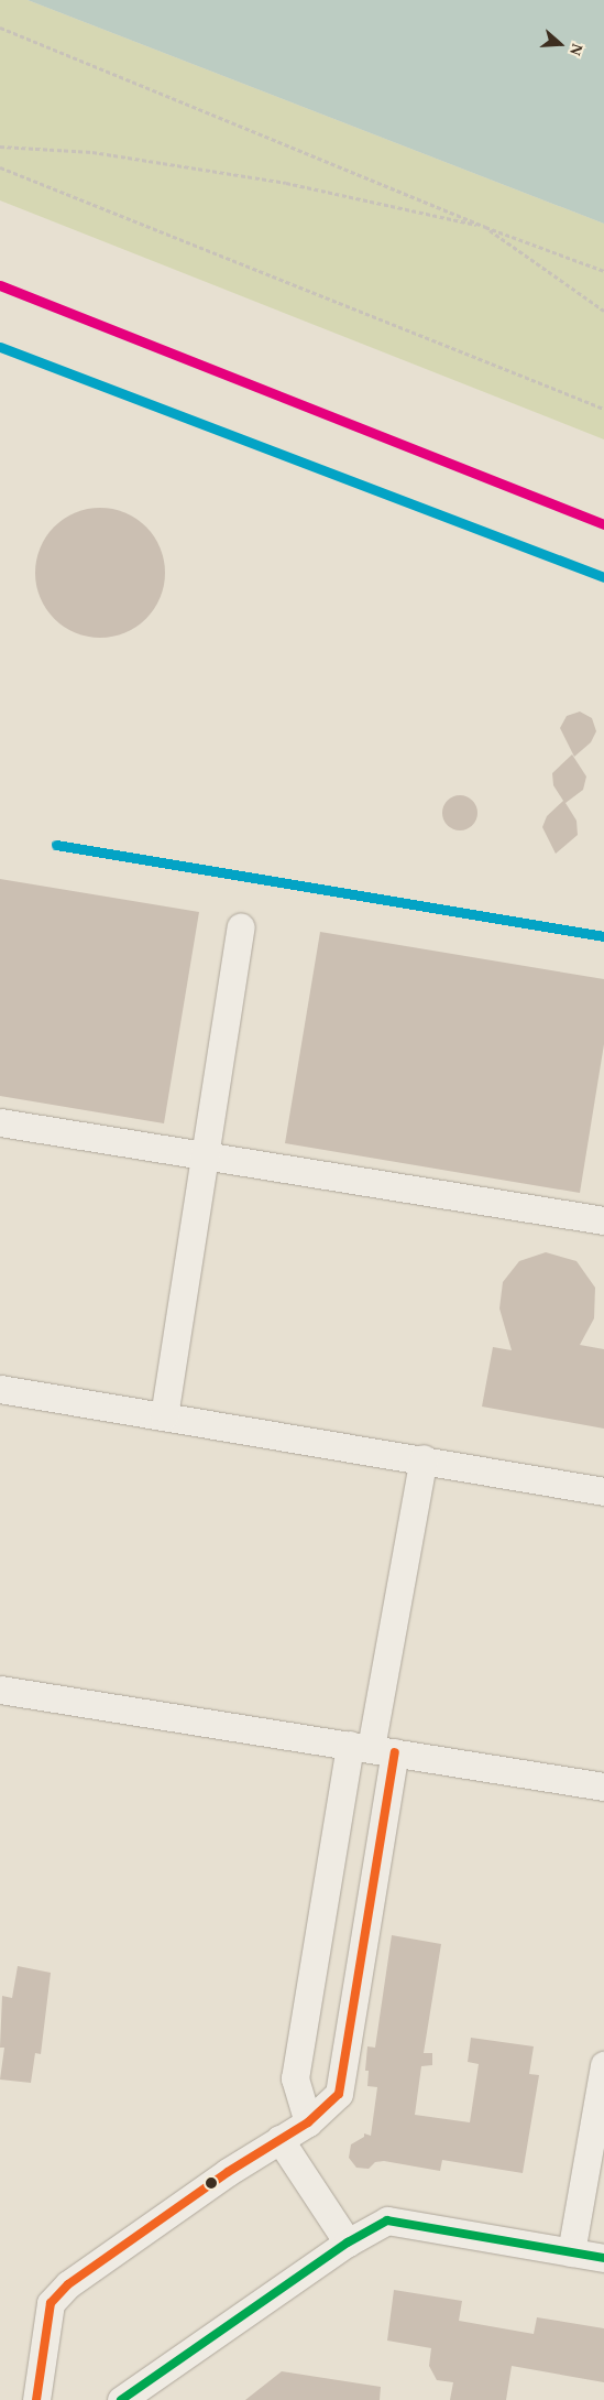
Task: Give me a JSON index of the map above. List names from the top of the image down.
{
  "north": "right"
}
